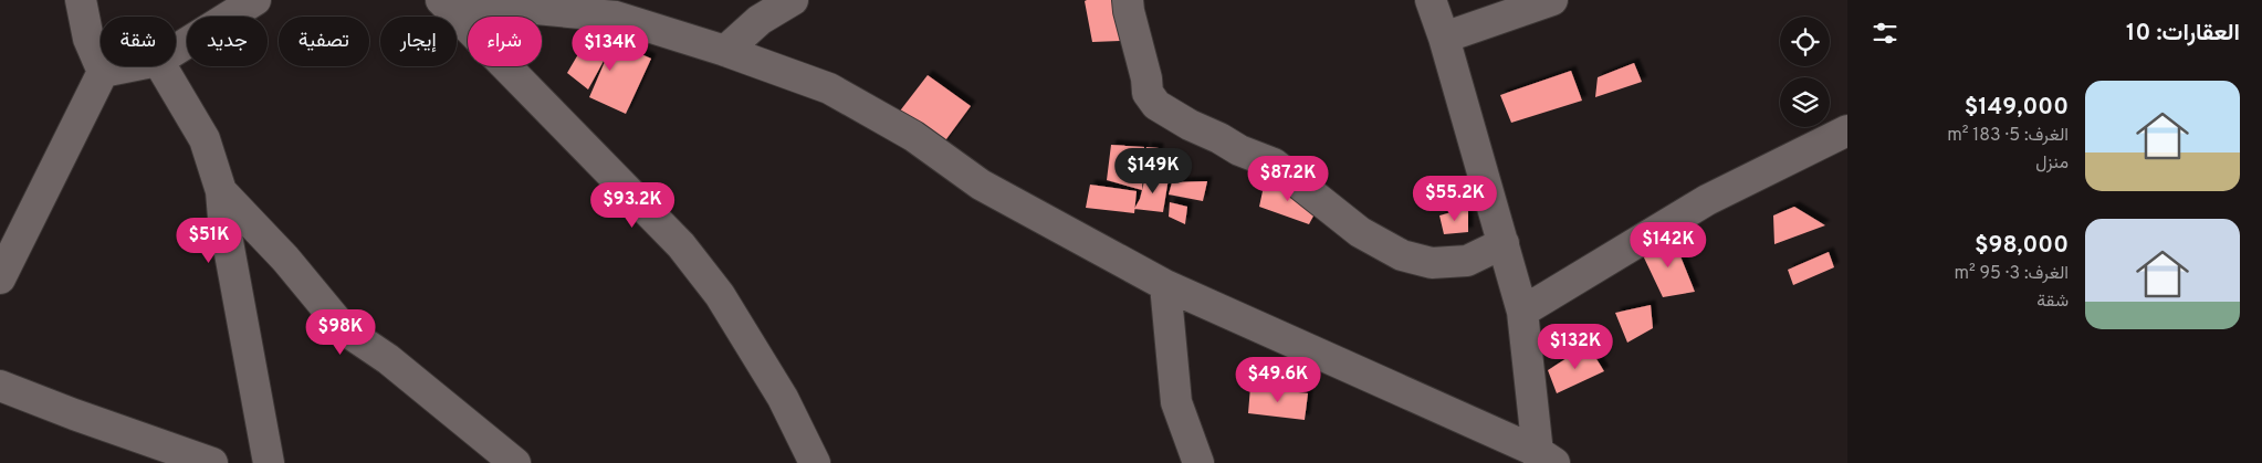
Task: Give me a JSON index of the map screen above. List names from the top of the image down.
{
  "page": {
    "heading": "العقارات: 10",
    "chip": [
      "شراء",
      "إيجار",
      "تصفية",
      "جديد",
      "شقة"
    ],
    "price": [
      "$134K",
      "$149K",
      "$87.2K",
      "$55.2K",
      "$93.2K",
      "$51K",
      "$142K",
      "$98K",
      "$132K",
      "$49.6K"
    ],
    "list": [
      {
        "name": "$149,000",
        "note": "الغرف: 5 · 183 m² · منزل"
      },
      {
        "name": "$98,000",
        "note": "الغرف: 3 · 95 m² · شقة"
      }
    ]
  }
}
